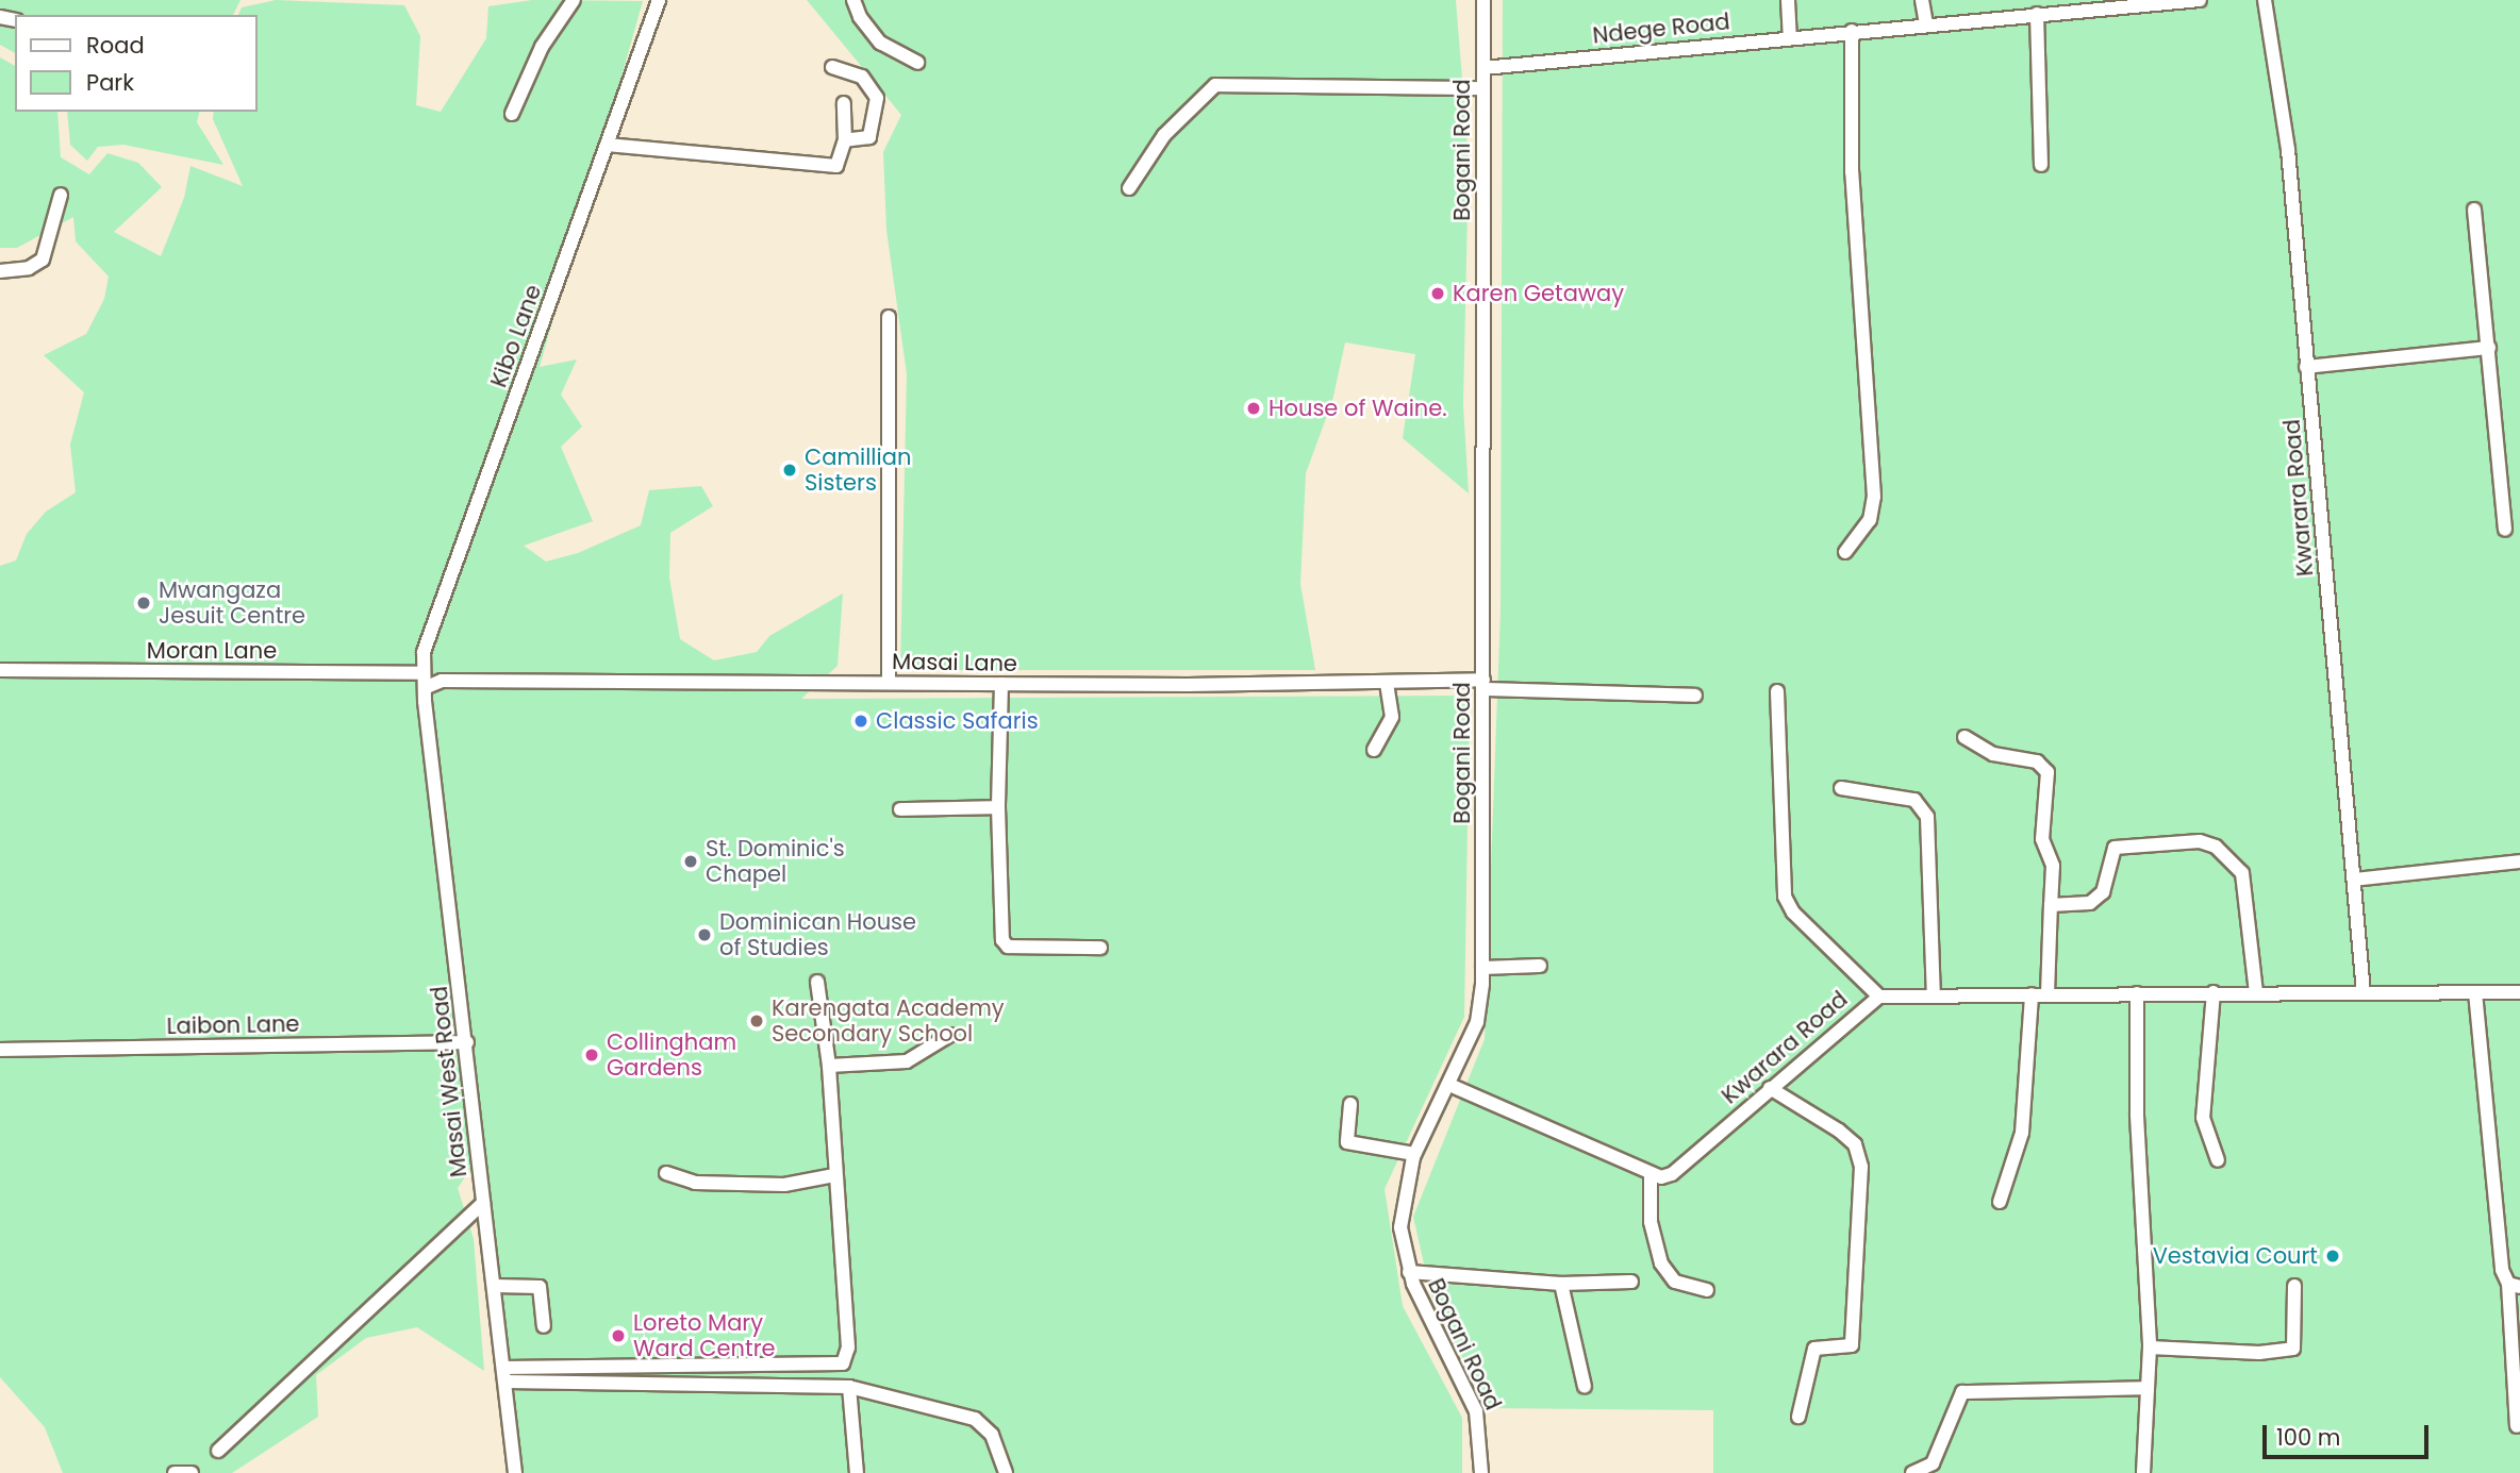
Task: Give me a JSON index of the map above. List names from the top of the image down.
{
  "streets": {
    "street": [
      "Ndege Road",
      "Bogani Road",
      "Kibo Lane",
      "Kwarara Road",
      "Moran Lane",
      "Masai Lane",
      "Laibon Lane",
      "Masai West Road"
    ]
  },
  "crossings": [
    ["Ndege Road", "Bogani Road"],
    ["Bogani Road", "Masai Lane"],
    ["Kibo Lane", "Moran Lane"],
    ["Kibo Lane", "Masai Lane"],
    ["Kibo Lane", "Masai West Road"],
    ["Moran Lane", "Masai Lane"],
    ["Moran Lane", "Masai West Road"],
    ["Masai Lane", "Masai West Road"],
    ["Laibon Lane", "Masai West Road"]
  ],
  "places": [
    "Karen Getaway",
    "House of Waine.",
    "Camillian Sisters",
    "Mwangaza Jesuit Centre",
    "Classic Safaris",
    "St. Dominic's Chapel",
    "Dominican House of Studies",
    "Karengata Academy Secondary School",
    "Collingham Gardens",
    "Vestavia Court",
    "Loreto Mary Ward Centre"
  ],
  "legend": ["Road", "Park"],
  "scale_bar": "100 m"
}
